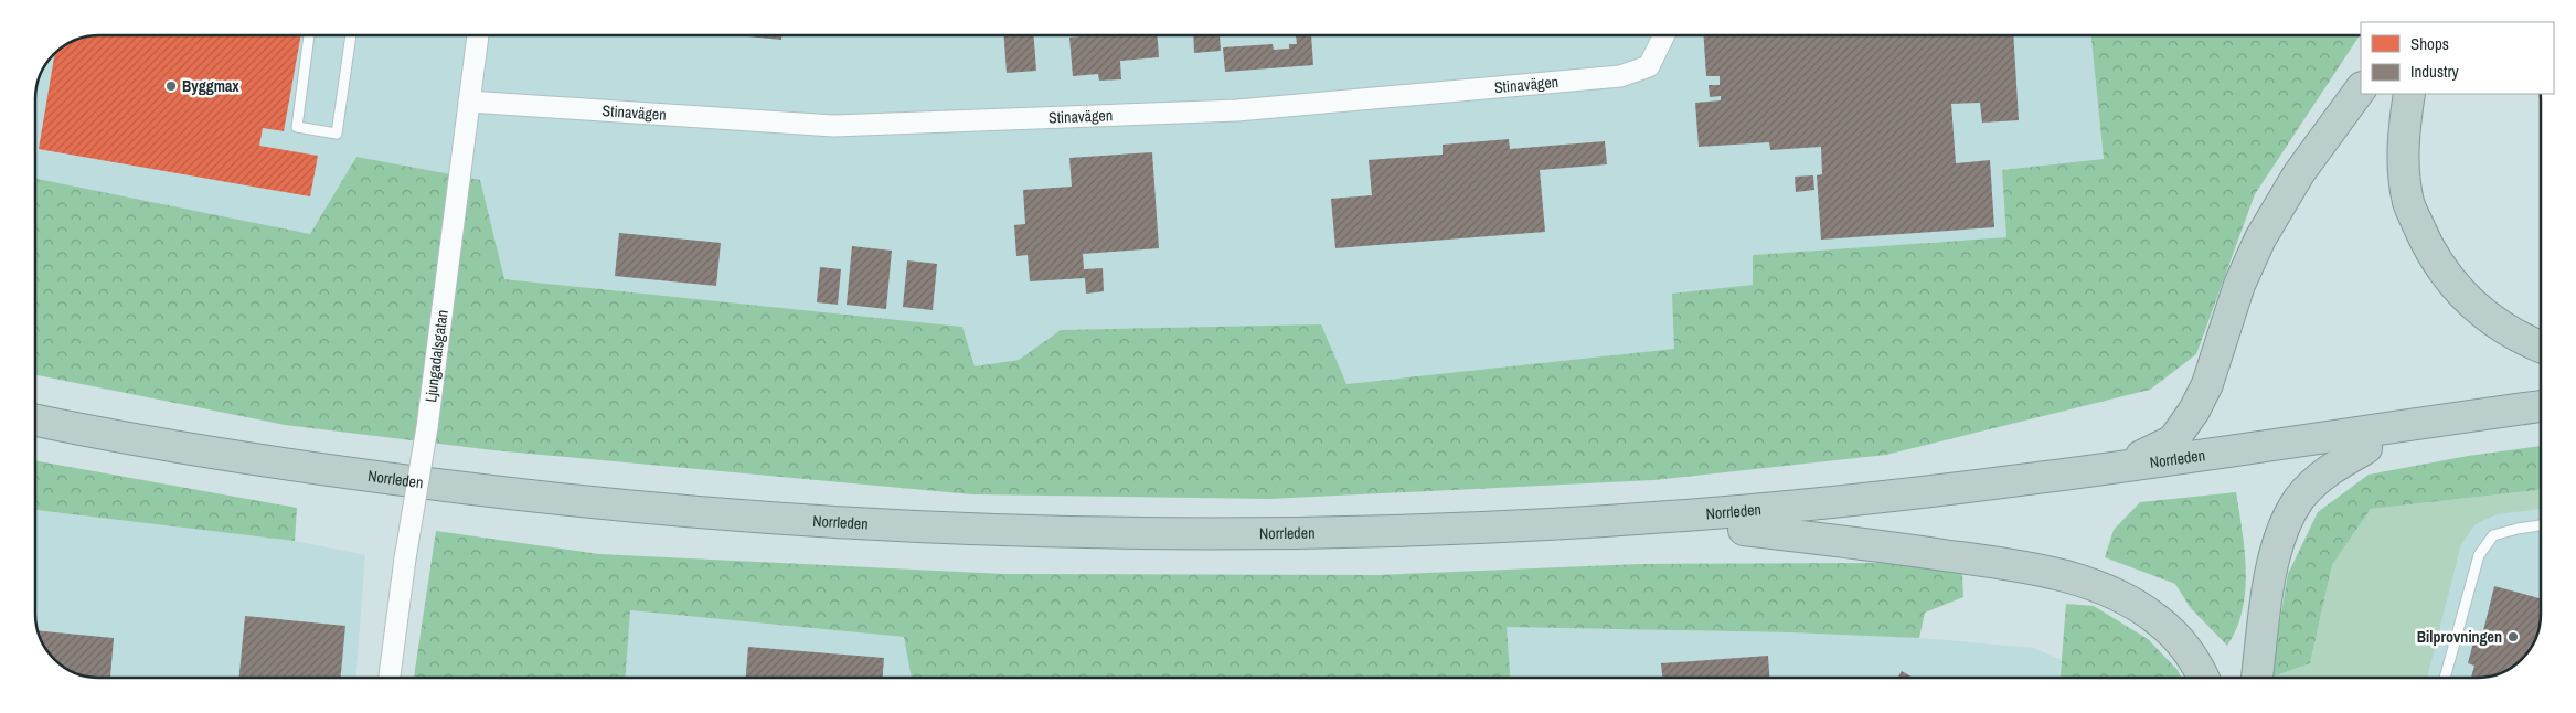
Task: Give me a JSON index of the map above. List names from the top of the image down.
{
  "streets": {
    "highway": ["Norrleden"],
    "street": ["Stinavägen", "Ljungadalsgatan"]
  },
  "crossings": [
    ["Stinavägen", "Ljungadalsgatan"]
  ],
  "places": ["Byggmax", "Bilprovningen"],
  "legend": ["Shops", "Industry"]
}
